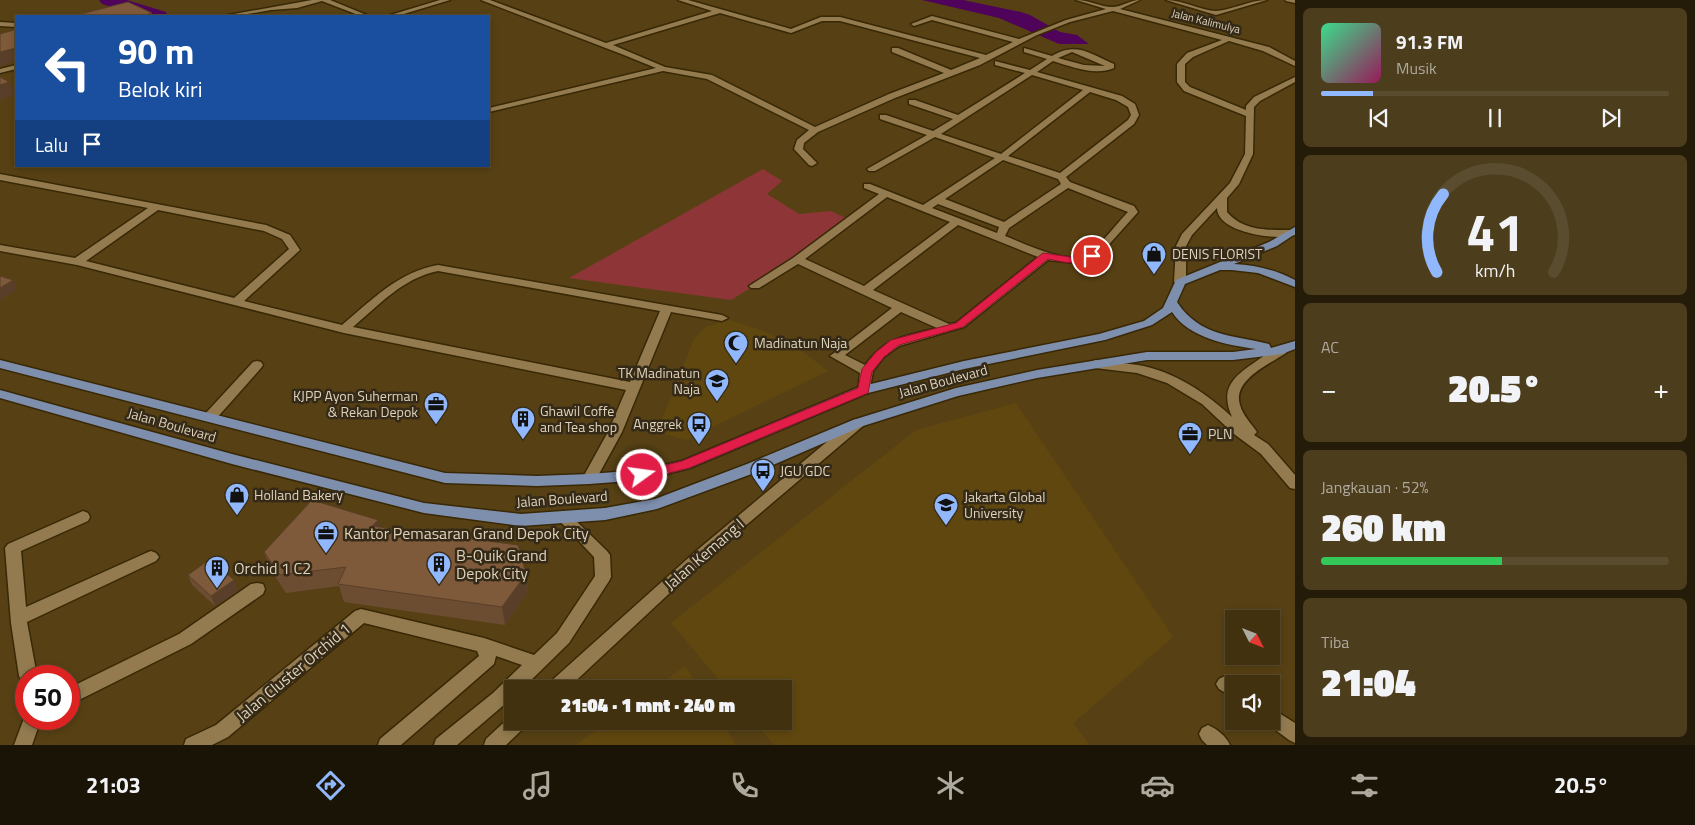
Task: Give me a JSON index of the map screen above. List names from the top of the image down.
{
  "streets": {
    "main road": ["Jalan Boulevard"],
    "street": ["Jalan Kalimulya", "Jalan Kemang I", "Jalan Cluster Orchid 1"]
  },
  "crossings": [
    ["Jalan Boulevard", "Jalan Kemang I"]
  ],
  "places": {
    "shop": ["DENIS FLORIST", "Holland Bakery"],
    "mosque": ["Madinatun Naja"],
    "school or university": ["TK Madinatun Naja", "Jakarta Global University"],
    "office": ["KJPP Ayon Suherman & Rekan Depok", "PLN", "Kantor Pemasaran Grand Depok City"],
    "building": ["Ghawil Coffe and Tea shop", "B-Quik Grand Depok City", "Orchid 1 C2"],
    "bus stop": ["Anggrek", "JGU GDC"]
  },
  "north": "bottom right",
  "page": {
    "turn": ["90 m", "Belok kiri"],
    "song": ["91.3 FM", "Musik"],
    "then": "Lalu",
    "tile": [
      "AC",
      ["Jangkauan · 52%", "260 km"],
      ["Tiba", "21:04"]
    ],
    "heat": ["−", "20.5°", "+"],
    "limit": "50",
    "trip": "21:04 · 1 mnt · 240 m",
    "tabs": ["21:03", "20.5°"],
    "gauge": ["41", "km/h"]
  }
}
